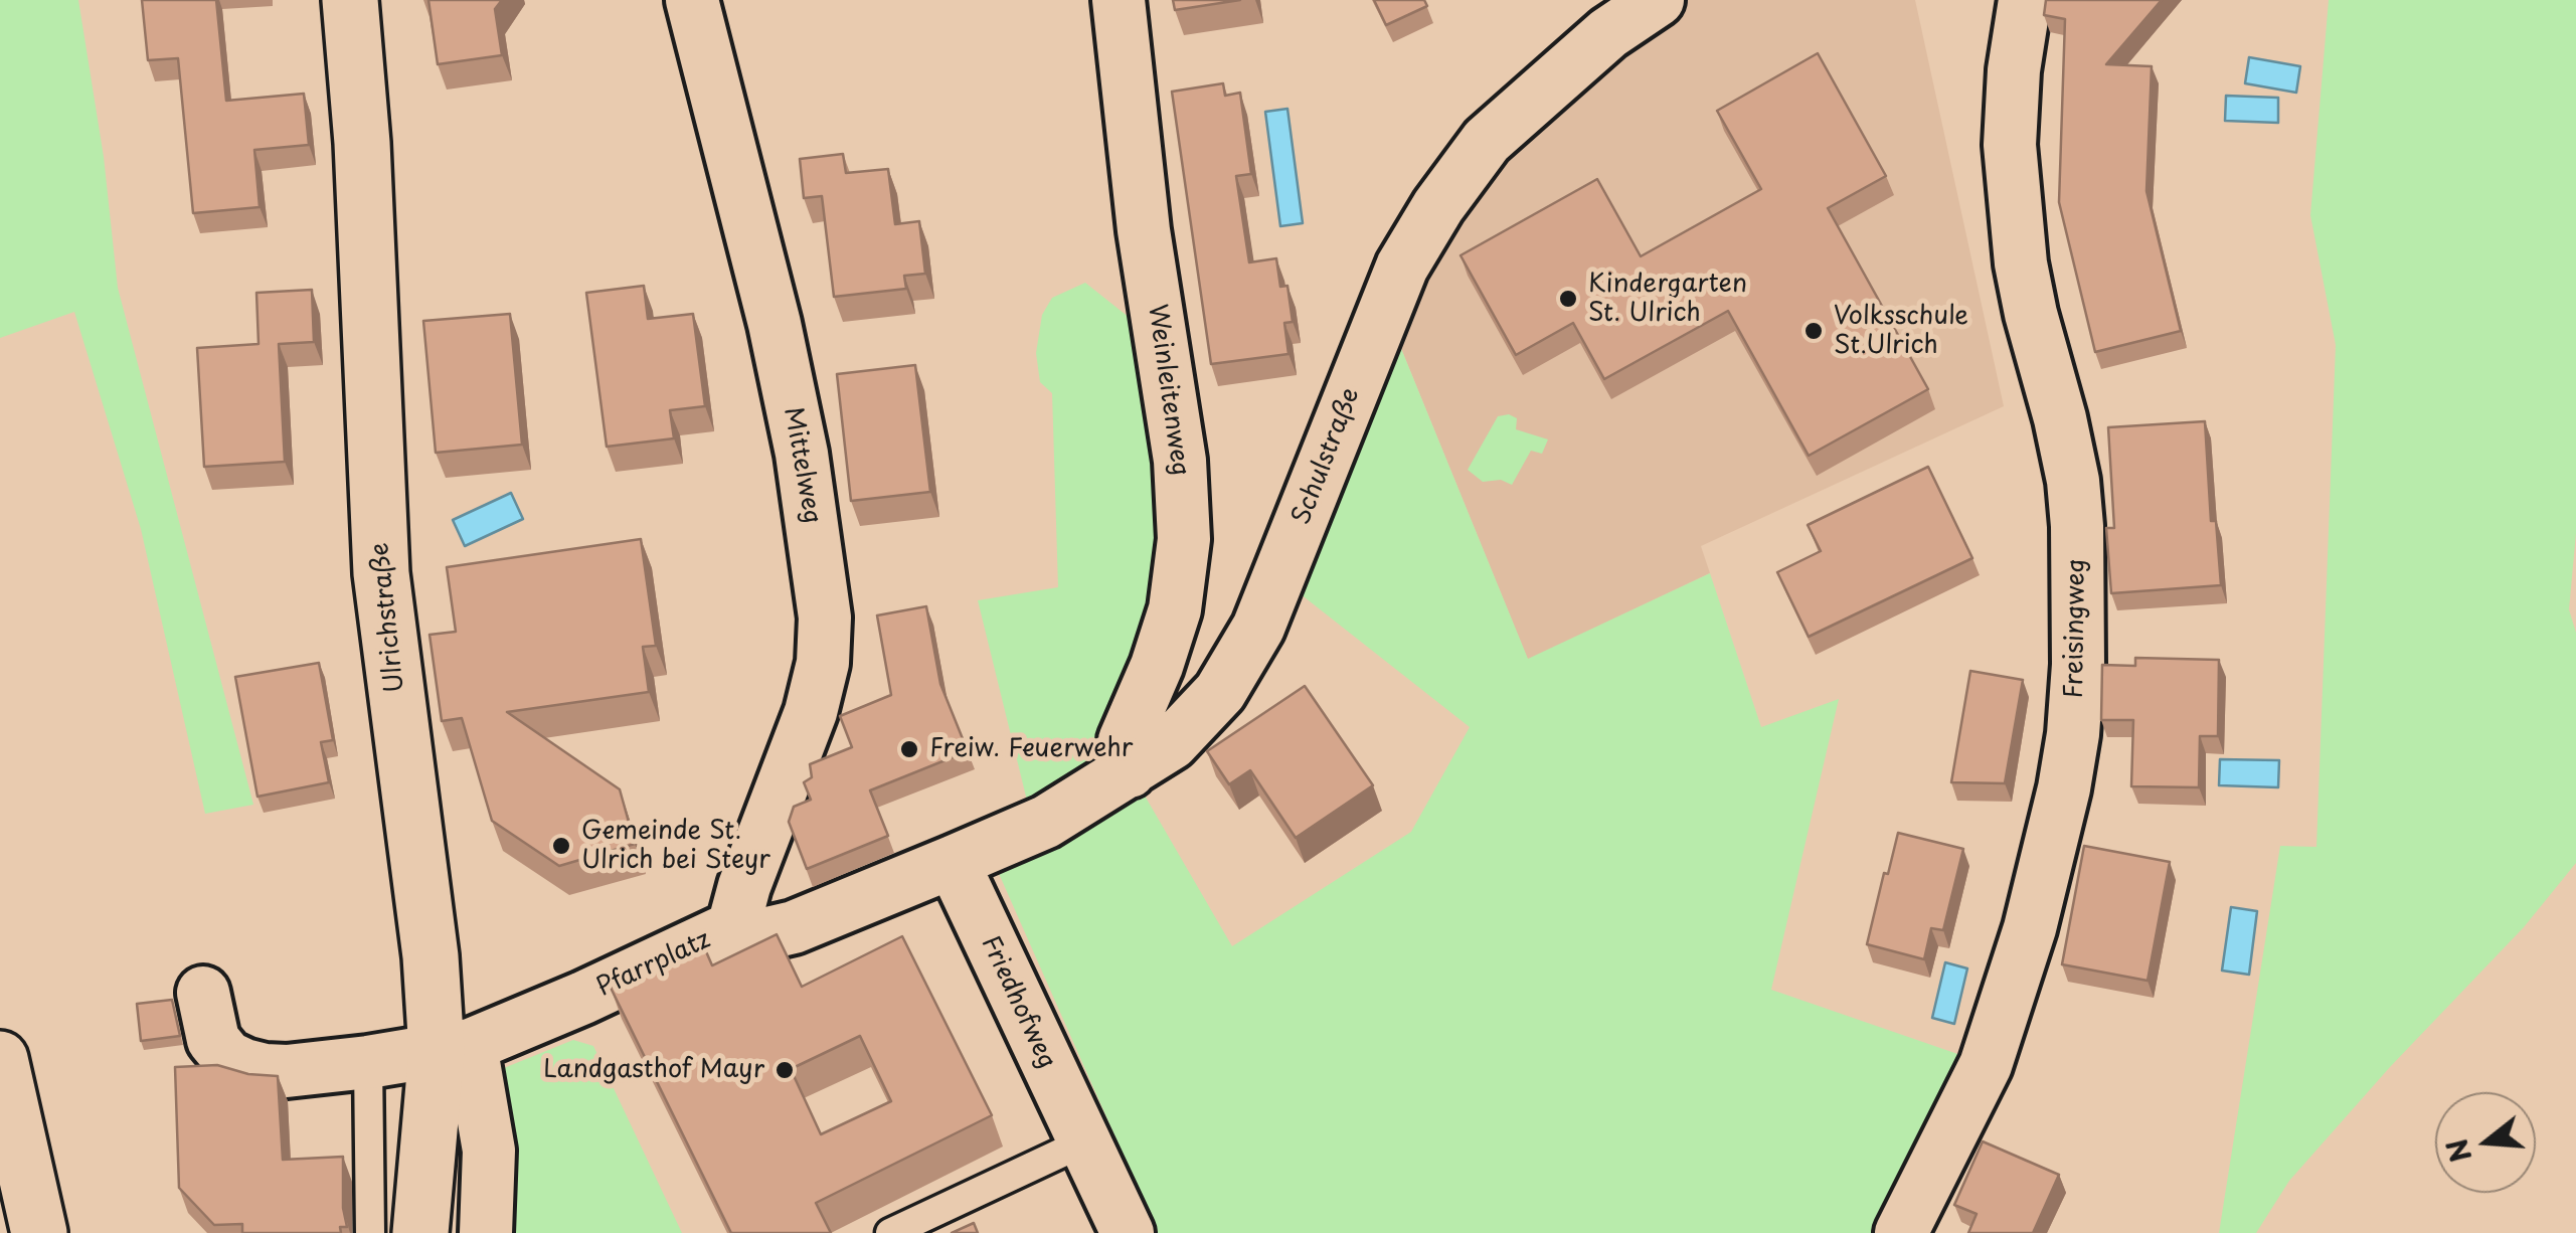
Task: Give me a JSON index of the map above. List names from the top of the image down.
{
  "streets": {
    "street": [
      "Weinleitenweg",
      "Schulstraße",
      "Mittelweg",
      "Ulrichstraße",
      "Freisingweg",
      "Pfarrplatz",
      "Friedhofweg"
    ]
  },
  "crossings": [
    ["Weinleitenweg", "Schulstraße"],
    ["Schulstraße", "Pfarrplatz"],
    ["Schulstraße", "Friedhofweg"],
    ["Mittelweg", "Pfarrplatz"],
    ["Ulrichstraße", "Pfarrplatz"],
    ["Pfarrplatz", "Friedhofweg"]
  ],
  "places": [
    "Kindergarten St. Ulrich",
    "Volksschule St.Ulrich",
    "Freiw. Feuerwehr",
    "Gemeinde St. Ulrich bei Steyr",
    "Landgasthof Mayr"
  ],
  "north": "left"
}
